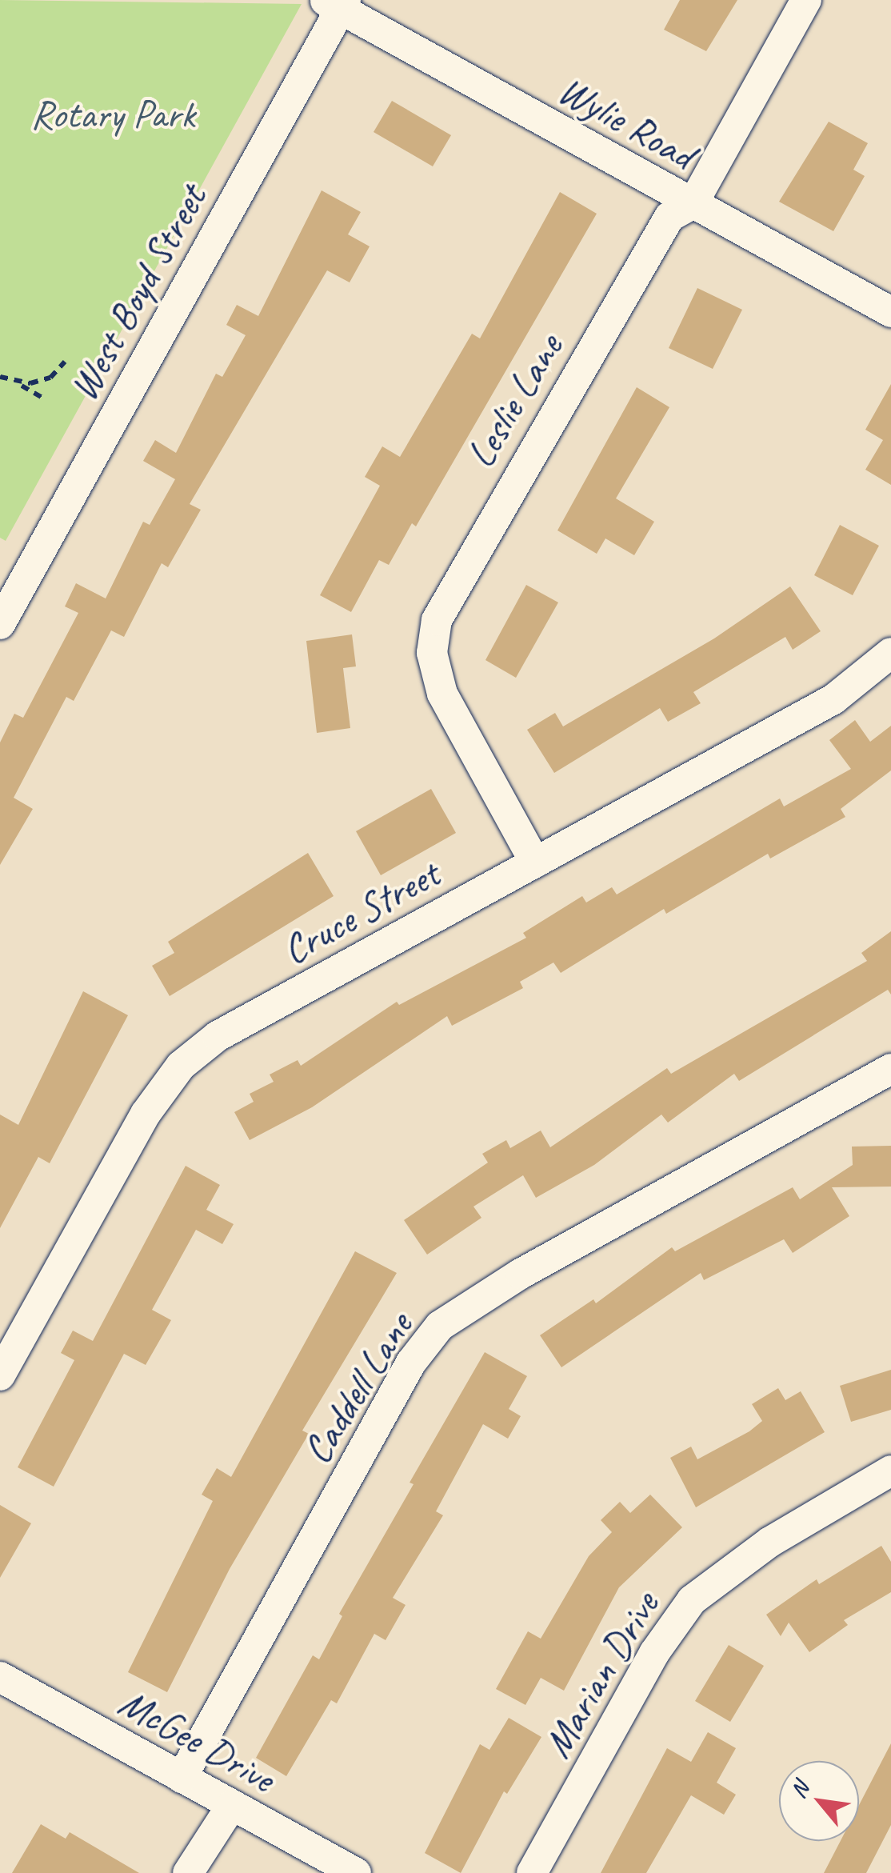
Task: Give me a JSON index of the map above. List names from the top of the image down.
{
  "streets": {
    "street": [
      "Wylie Road",
      "West Boyd Street",
      "Leslie Lane",
      "Cruce Street",
      "Caddell Lane",
      "Marian Drive",
      "McGee Drive"
    ]
  },
  "crossings": [
    ["Wylie Road", "West Boyd Street"],
    ["Wylie Road", "Leslie Lane"],
    ["Leslie Lane", "Cruce Street"],
    ["Caddell Lane", "McGee Drive"]
  ],
  "parks": ["Rotary Park"],
  "north": "top left"
}
